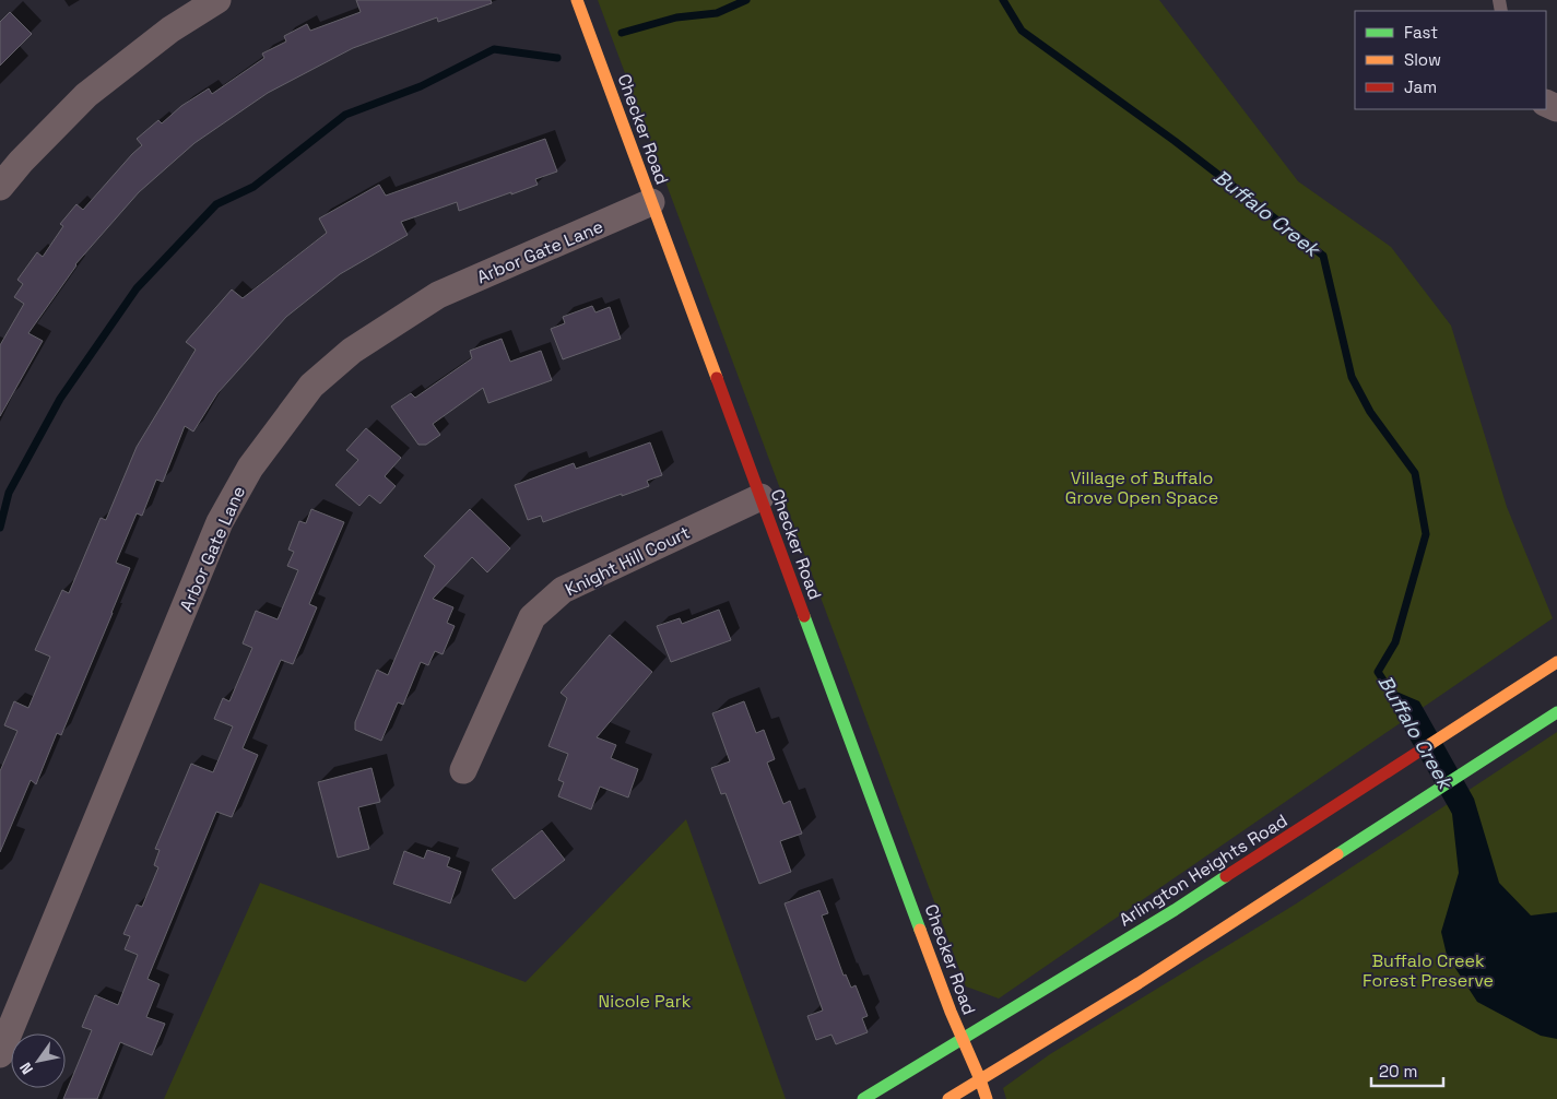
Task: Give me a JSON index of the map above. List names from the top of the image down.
{
  "streets": {
    "main road": ["Checker Road", "Arlington Heights Road"],
    "street": ["Arbor Gate Lane", "Knight Hill Court"]
  },
  "crossings": [
    ["Checker Road", "Arbor Gate Lane"],
    ["Checker Road", "Knight Hill Court"],
    ["Checker Road", "Arlington Heights Road"]
  ],
  "water": ["Buffalo Creek"],
  "parks": ["Village of Buffalo Grove Open Space", "Buffalo Creek Forest Preserve", "Nicole Park"],
  "legend": ["Fast", "Slow", "Jam"],
  "scale_bar": "20 m",
  "north": "bottom left"
}
